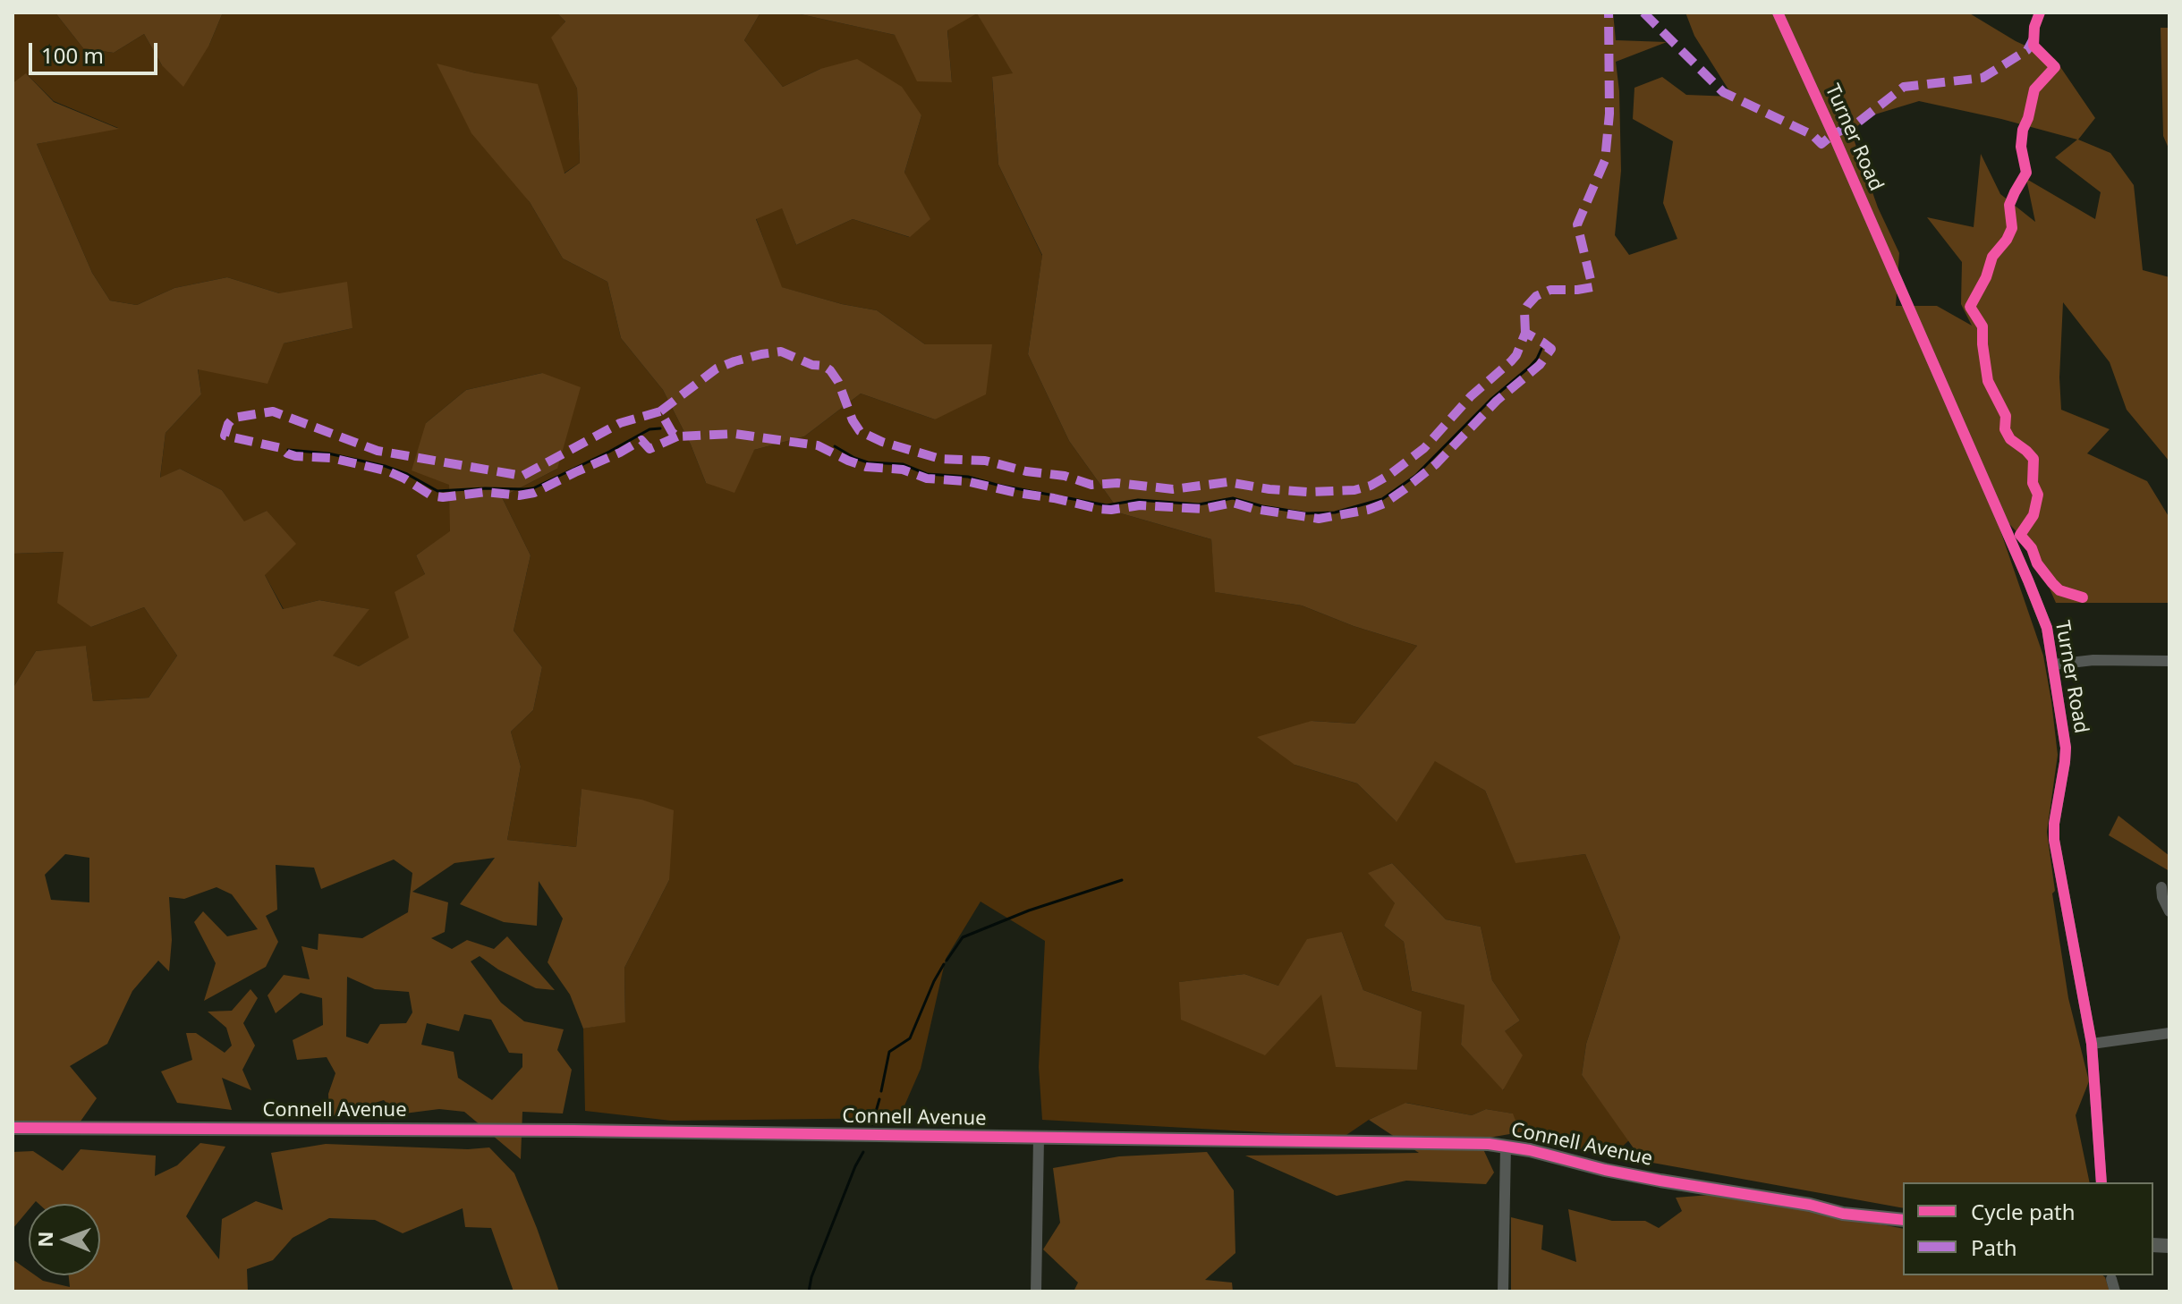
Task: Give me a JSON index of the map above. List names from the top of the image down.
{
  "streets": {
    "street": ["Turner Road", "Connell Avenue"]
  },
  "legend": ["Cycle path", "Path"],
  "scale_bar": "100 m",
  "north": "left"
}
